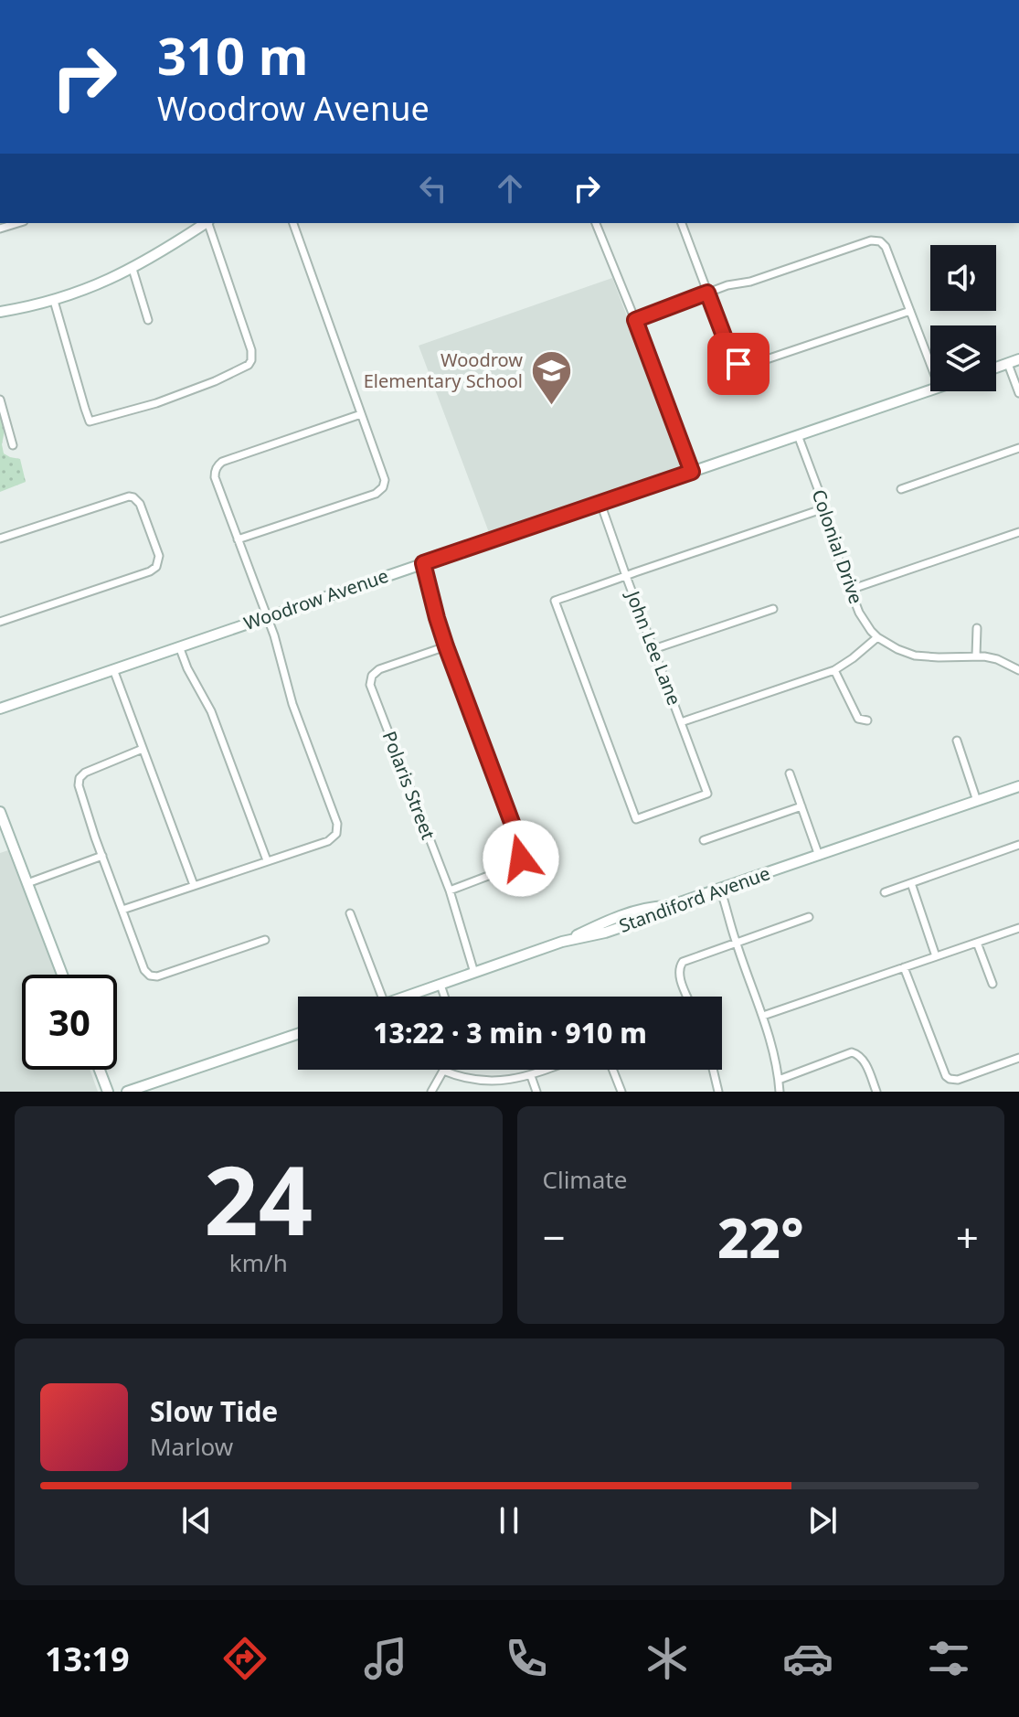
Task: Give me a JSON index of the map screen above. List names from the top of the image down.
{
  "streets": {
    "street": [
      "Colonial Drive",
      "Woodrow Avenue",
      "John Lee Lane",
      "Polaris Street",
      "Standiford Avenue"
    ]
  },
  "crossings": [
    ["Colonial Drive", "Woodrow Avenue"],
    ["Woodrow Avenue", "John Lee Lane"],
    ["Polaris Street", "Standiford Avenue"]
  ],
  "places": {
    "school or university": ["Woodrow Elementary School"]
  },
  "page": {
    "turn": ["310 m", "Woodrow Avenue"],
    "limit": "30",
    "trip": "13:22 · 3 min · 910 m",
    "tile": [
      ["24", "km/h"],
      "Climate"
    ],
    "heat": ["−", "22°", "+"],
    "song": ["Slow Tide", "Marlow"],
    "tabs": "13:19"
  }
}
